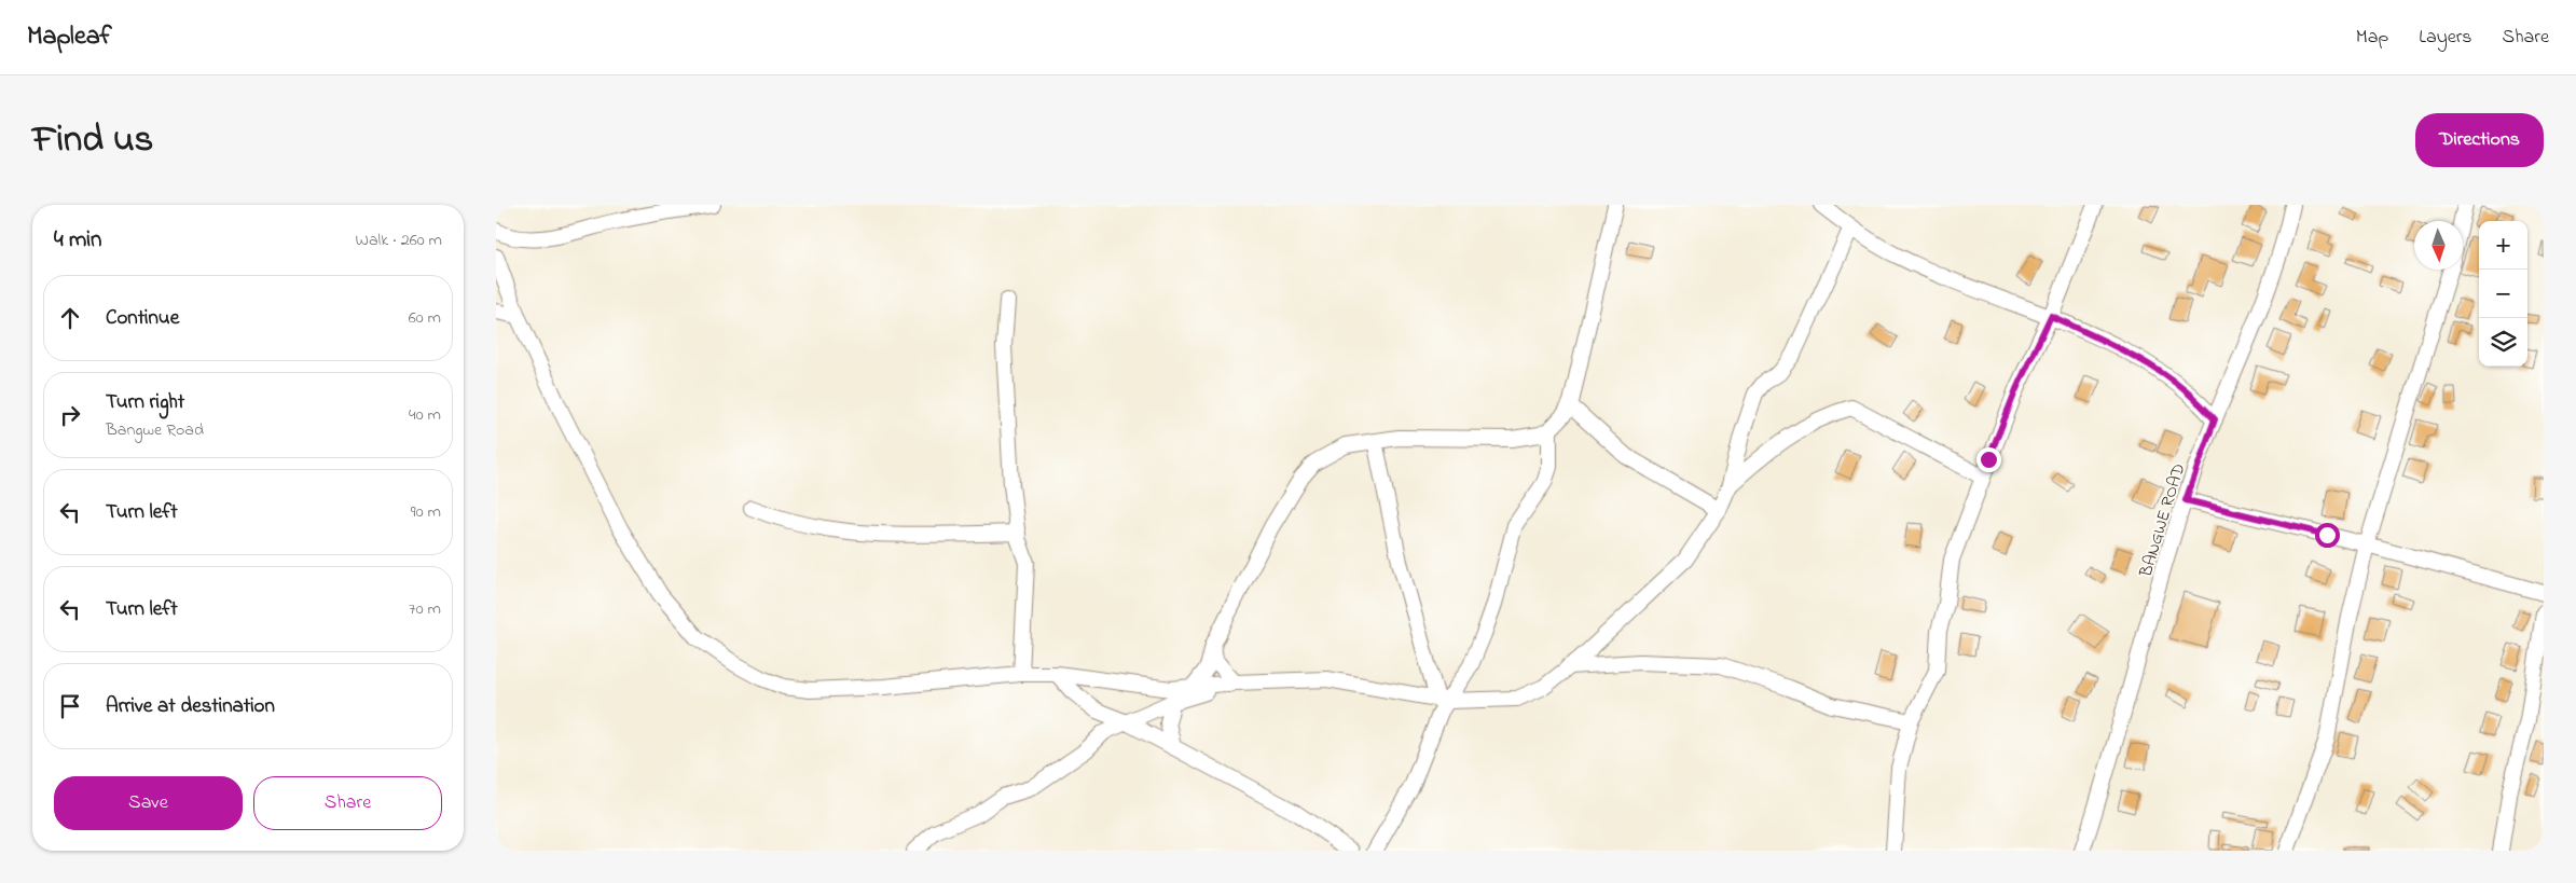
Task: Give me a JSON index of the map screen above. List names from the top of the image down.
{
  "streets": {
    "street": ["BANGWE ROAD"]
  },
  "north": "bottom",
  "page": {
    "header": "Mapleaf",
    "nav": ["Map", "Layers", "Share"],
    "title": "Find us",
    "buttons": [
      "Directions",
      ["Save", "Share"]
    ],
    "heading": ["4 min", "Walk · 260 m"],
    "map_buttons": ["+", "−"],
    "list": [
      ["Continue", "60 m"],
      ["Turn right", "Bangwe Road", "40 m"],
      ["Turn left", "90 m"],
      ["Turn left", "70 m"],
      "Arrive at destination"
    ]
  }
}
